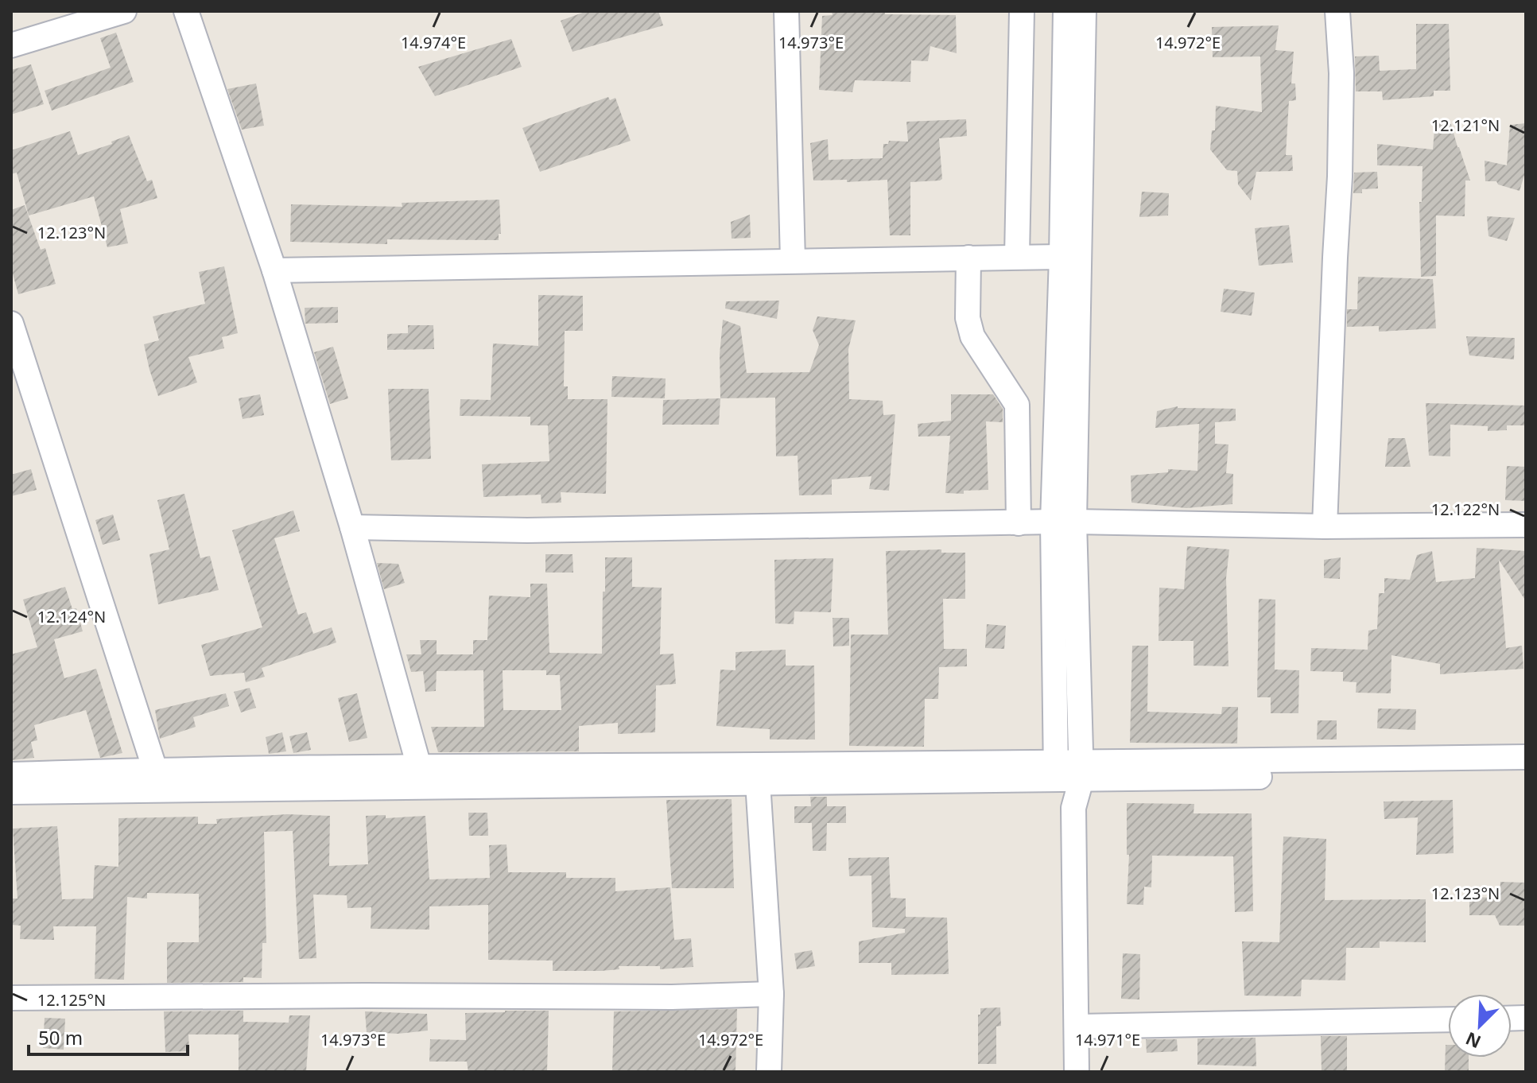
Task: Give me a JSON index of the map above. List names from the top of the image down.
{
  "scale_bar": "50 m",
  "north": "bottom left",
  "coordinates": [
    "14.974°E",
    "14.973°E",
    "14.972°E",
    "12.121°N",
    "12.123°N",
    "12.122°N",
    "12.124°N",
    "12.125°N",
    "14.971°E"
  ]
}
